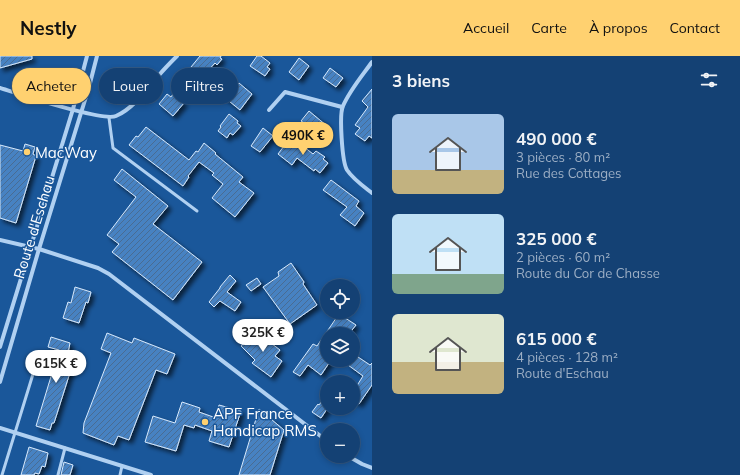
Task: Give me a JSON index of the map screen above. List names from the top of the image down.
{
  "streets": {
    "street": ["Route d'Eschau"]
  },
  "places": ["MacWay", "APF France Handicap RMS"],
  "page": {
    "header": "Nestly",
    "nav": [
      "Accueil",
      "Carte",
      "À propos",
      "Contact"
    ],
    "heading": "3 biens",
    "chip": ["Acheter", "Louer", "Filtres"],
    "list": [
      {
        "name": "490 000 €",
        "note": "3 pièces · 80 m² · Rue des Cottages"
      },
      {
        "name": "325 000 €",
        "note": "2 pièces · 60 m² · Route du Cor de Chasse"
      },
      {
        "name": "615 000 €",
        "note": "4 pièces · 128 m² · Route d'Eschau"
      }
    ],
    "price": ["490K €", "325K €", "615K €"],
    "map_buttons": ["+", "−"]
  }
}
